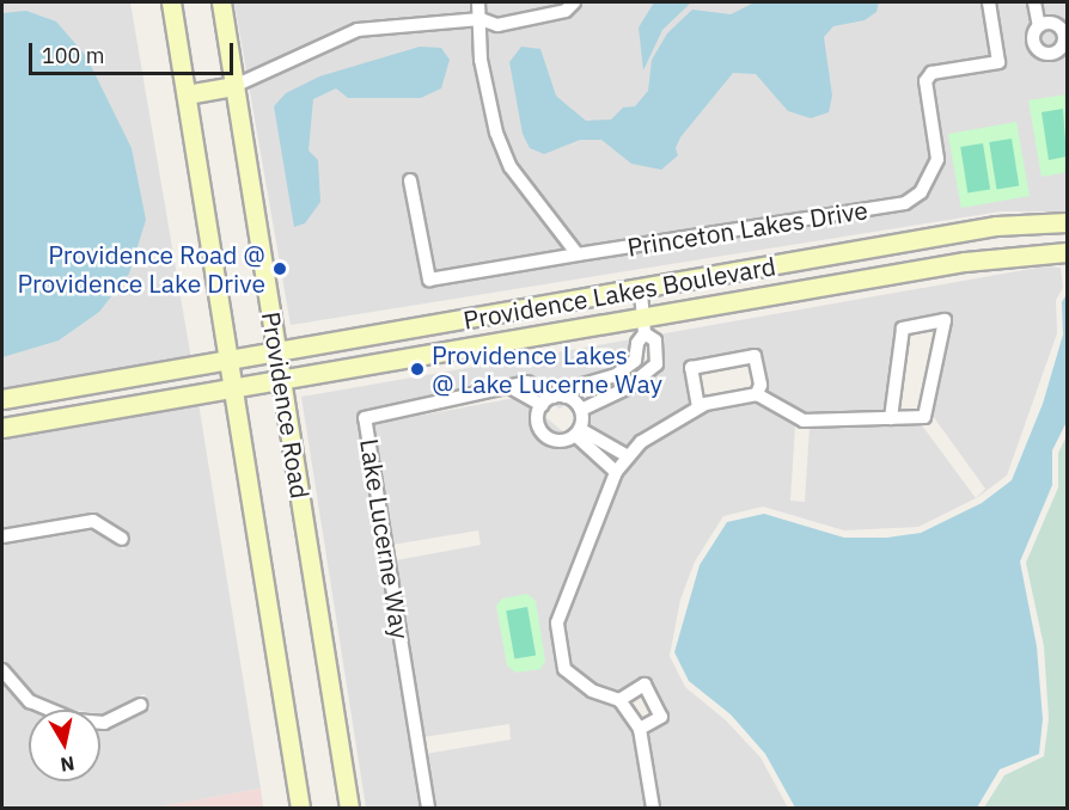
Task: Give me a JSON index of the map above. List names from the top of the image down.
{
  "streets": {
    "street": [
      "Princeton Lakes Drive",
      "Providence Lakes Boulevard",
      "Providence Road",
      "Lake Lucerne Way"
    ]
  },
  "crossings": [
    ["Providence Lakes Boulevard", "Providence Road"]
  ],
  "places": ["Providence Road @ Providence Lake Drive", "Providence Lakes @ Lake Lucerne Way"],
  "scale_bar": "100 m",
  "north": "bottom"
}
